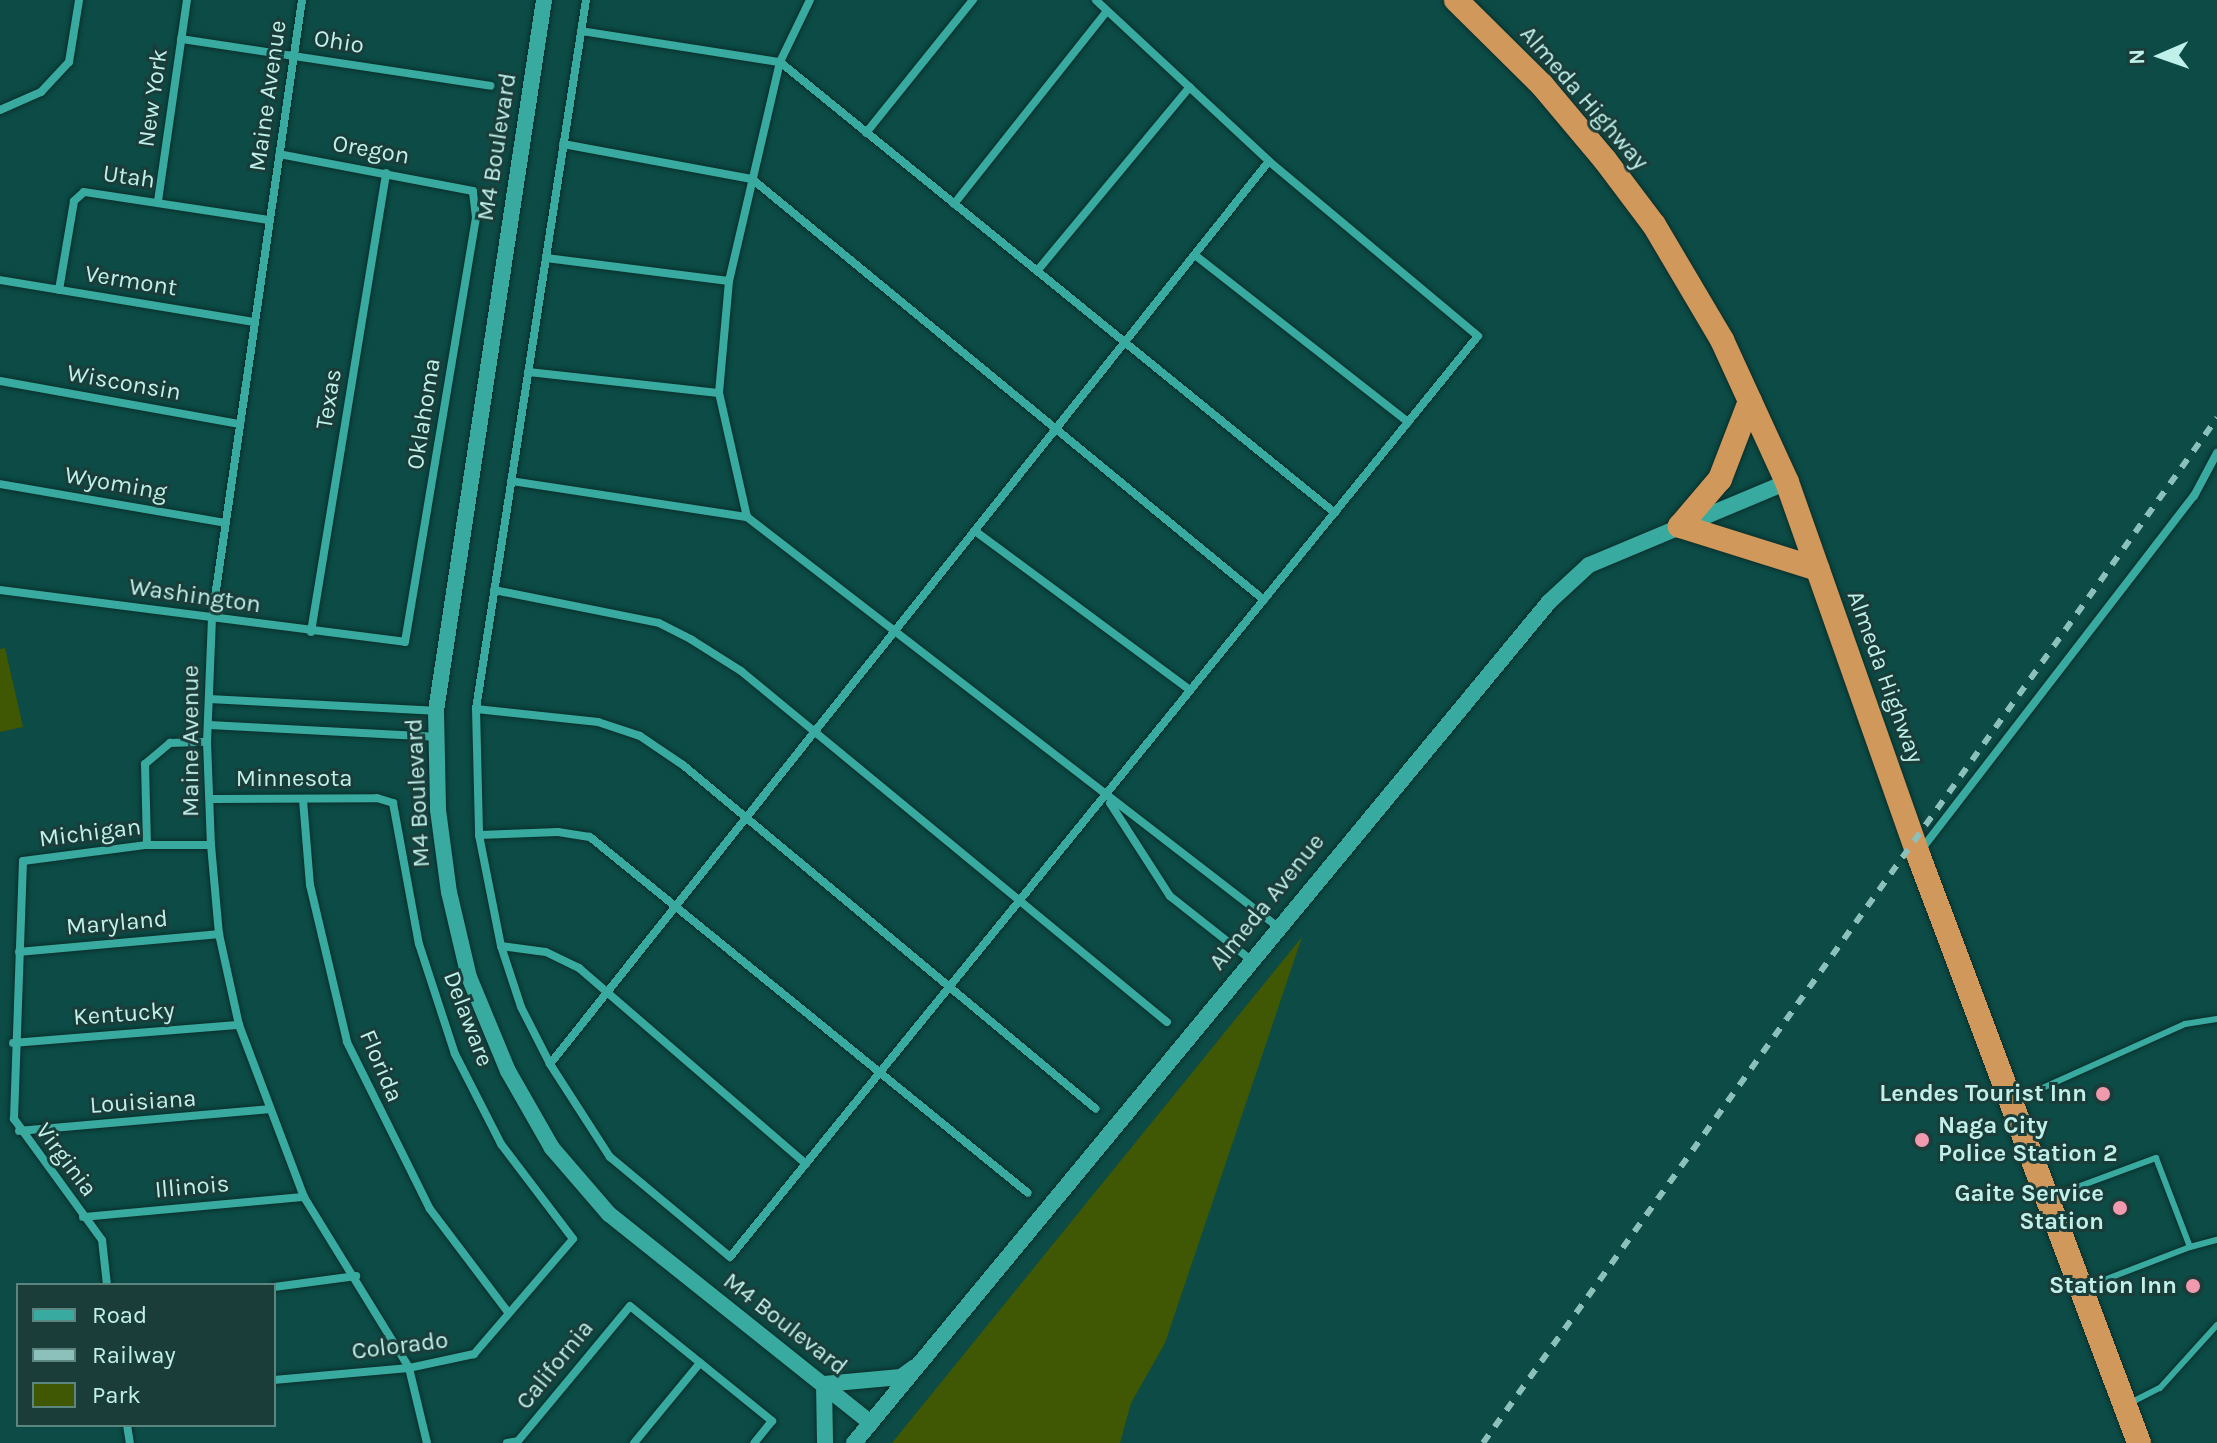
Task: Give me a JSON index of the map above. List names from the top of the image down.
{
  "streets": {
    "highway": ["Almeda Highway"],
    "street": [
      "Ohio",
      "Maine Avenue",
      "New York",
      "M4 Boulevard",
      "Oregon",
      "Utah",
      "Vermont",
      "Wisconsin",
      "Texas",
      "Oklahoma",
      "Wyoming",
      "Washington",
      "Minnesota",
      "Michigan",
      "Almeda Avenue",
      "Maryland",
      "Kentucky",
      "Delaware",
      "Florida",
      "Louisiana",
      "Virginia",
      "Illinois",
      "Colorado",
      "California"
    ]
  },
  "crossings": [
    ["Ohio", "Maine Avenue"],
    ["Ohio", "New York"],
    ["Maine Avenue", "Oregon"],
    ["Maine Avenue", "Utah"],
    ["Maine Avenue", "Vermont"],
    ["Maine Avenue", "Wisconsin"],
    ["Maine Avenue", "Wyoming"],
    ["Maine Avenue", "Washington"],
    ["Maine Avenue", "Minnesota"],
    ["Maine Avenue", "Michigan"],
    ["Maine Avenue", "Maryland"],
    ["Maine Avenue", "Kentucky"],
    ["Maine Avenue", "Louisiana"],
    ["Maine Avenue", "Illinois"],
    ["Maine Avenue", "Colorado"],
    ["New York", "Utah"],
    ["Almeda Highway", "Almeda Avenue"],
    ["M4 Boulevard", "Almeda Avenue"],
    ["Oregon", "Texas"],
    ["Oregon", "Oklahoma"],
    ["Utah", "Vermont"],
    ["Texas", "Washington"],
    ["Oklahoma", "Washington"],
    ["Minnesota", "Delaware"],
    ["Minnesota", "Florida"],
    ["Michigan", "Virginia"],
    ["Maryland", "Virginia"],
    ["Kentucky", "Virginia"],
    ["Delaware", "Colorado"],
    ["Florida", "Colorado"],
    ["Louisiana", "Virginia"],
    ["Virginia", "Illinois"]
  ],
  "places": [
    "Lendes Tourist Inn",
    "Naga City Police Station 2",
    "Gaite Service Station",
    "Station Inn"
  ],
  "legend": ["Road", "Railway", "Park"],
  "north": "left"
}
